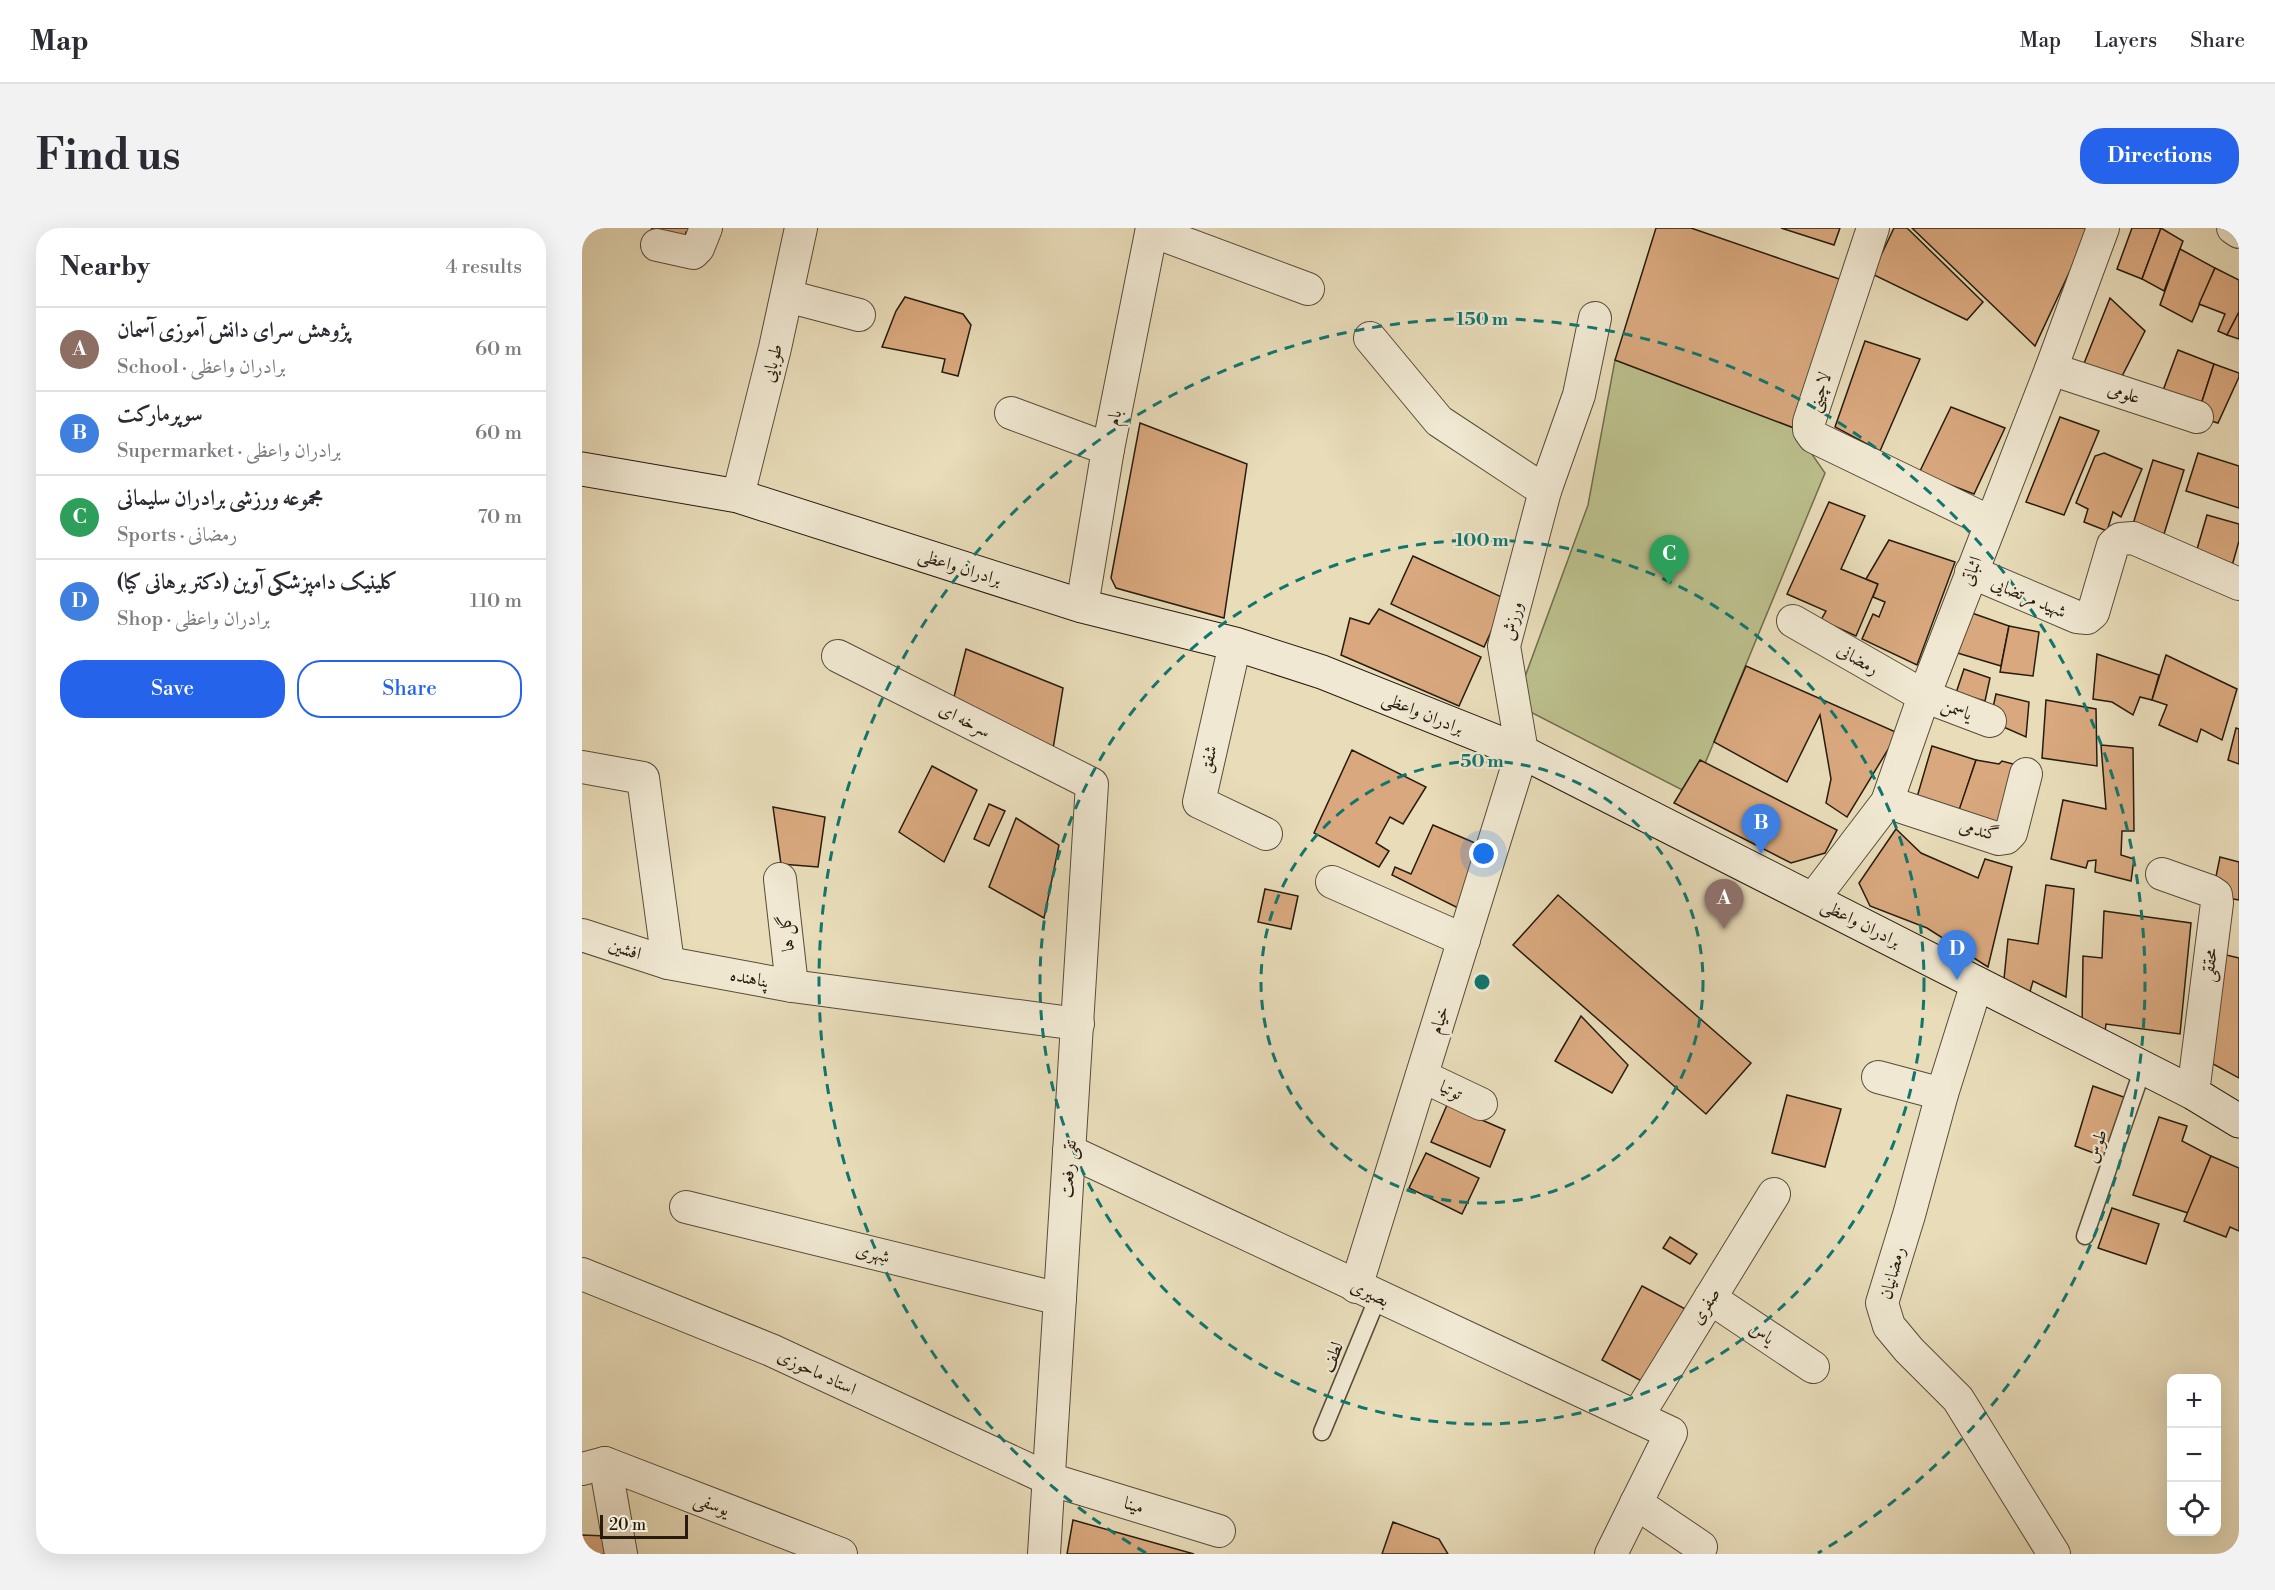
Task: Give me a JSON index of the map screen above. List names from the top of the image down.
{
  "streets": {
    "main road": ["برادران واعظی"],
    "street": [
      "طوبایی",
      "لاچینی",
      "علومی",
      "بام",
      "اثباتی",
      "شهید مرتضایی",
      "ورزش",
      "رمضانی",
      "یاسمن",
      "سرخه ای",
      "شفق",
      "گندمی",
      "گل ها",
      "افشین",
      "محققی",
      "پناهنده",
      "خیام",
      "توتیا",
      "تقی رفعت",
      "شهری",
      "رمضانیان",
      "بصیری",
      "صفری",
      "یاس",
      "استاد ماحوزی",
      "یوسفی",
      "مینا"
    ],
    "lane": ["طوس", "لطف"]
  },
  "crossings": [
    ["طوبایی", "برادران واعظی"],
    ["لاچینی", "اثباتی"],
    ["علومی", "اثباتی"],
    ["بام", "برادران واعظی"],
    ["برادران واعظی", "اثباتی"],
    ["برادران واعظی", "ورزش"],
    ["برادران واعظی", "شفق"],
    ["برادران واعظی", "محققی"],
    ["برادران واعظی", "خیام"],
    ["برادران واعظی", "طوس"],
    ["برادران واعظی", "رمضانیان"],
    ["اثباتی", "شهید مرتضایی"],
    ["اثباتی", "رمضانی"],
    ["اثباتی", "یاسمن"],
    ["اثباتی", "گندمی"],
    ["ورزش", "خیام"],
    ["رمضانی", "یاسمن"],
    ["سرخه ای", "تقی رفعت"],
    ["گل ها", "پناهنده"],
    ["افشین", "پناهنده"],
    ["پناهنده", "تقی رفعت"],
    ["خیام", "توتیا"],
    ["خیام", "بصیری"],
    ["خیام", "لطف"],
    ["تقی رفعت", "شهری"],
    ["تقی رفعت", "بصیری"],
    ["تقی رفعت", "استاد ماحوزی"],
    ["تقی رفعت", "مینا"],
    ["بصیری", "صفری"],
    ["بصیری", "لطف"],
    ["صفری", "یاس"],
    ["استاد ماحوزی", "مینا"]
  ],
  "scale_bar": "20 m",
  "page": {
    "header": "Map",
    "nav": ["Map", "Layers", "Share"],
    "buttons": [
      "Directions",
      ["Save", "Share"]
    ],
    "title": "Find us",
    "heading": ["Nearby", "4 results"],
    "list": [
      {
        "mark": "A",
        "name": "پژوهش سرای دانش آموزی آسمان",
        "note": "School · برادران واعظی",
        "value": "60 m"
      },
      {
        "mark": "B",
        "name": "سوپرمارکت",
        "note": "Supermarket · برادران واعظی",
        "value": "60 m"
      },
      {
        "mark": "C",
        "name": "مجموعه ورزشی برادران سلیمانی",
        "note": "Sports · رمضانی",
        "value": "70 m"
      },
      {
        "mark": "D",
        "name": "کلینیک دامپزشکی آوین (دکتر برهانی کیا)",
        "note": "Shop · برادران واعظی",
        "value": "110 m"
      }
    ],
    "pins": [
      "C",
      "B",
      "A",
      "D"
    ],
    "map_buttons": ["+", "−"],
    "scale": "20 m"
  },
  "rings": ["150 m", "100 m", "50 m"]
}
